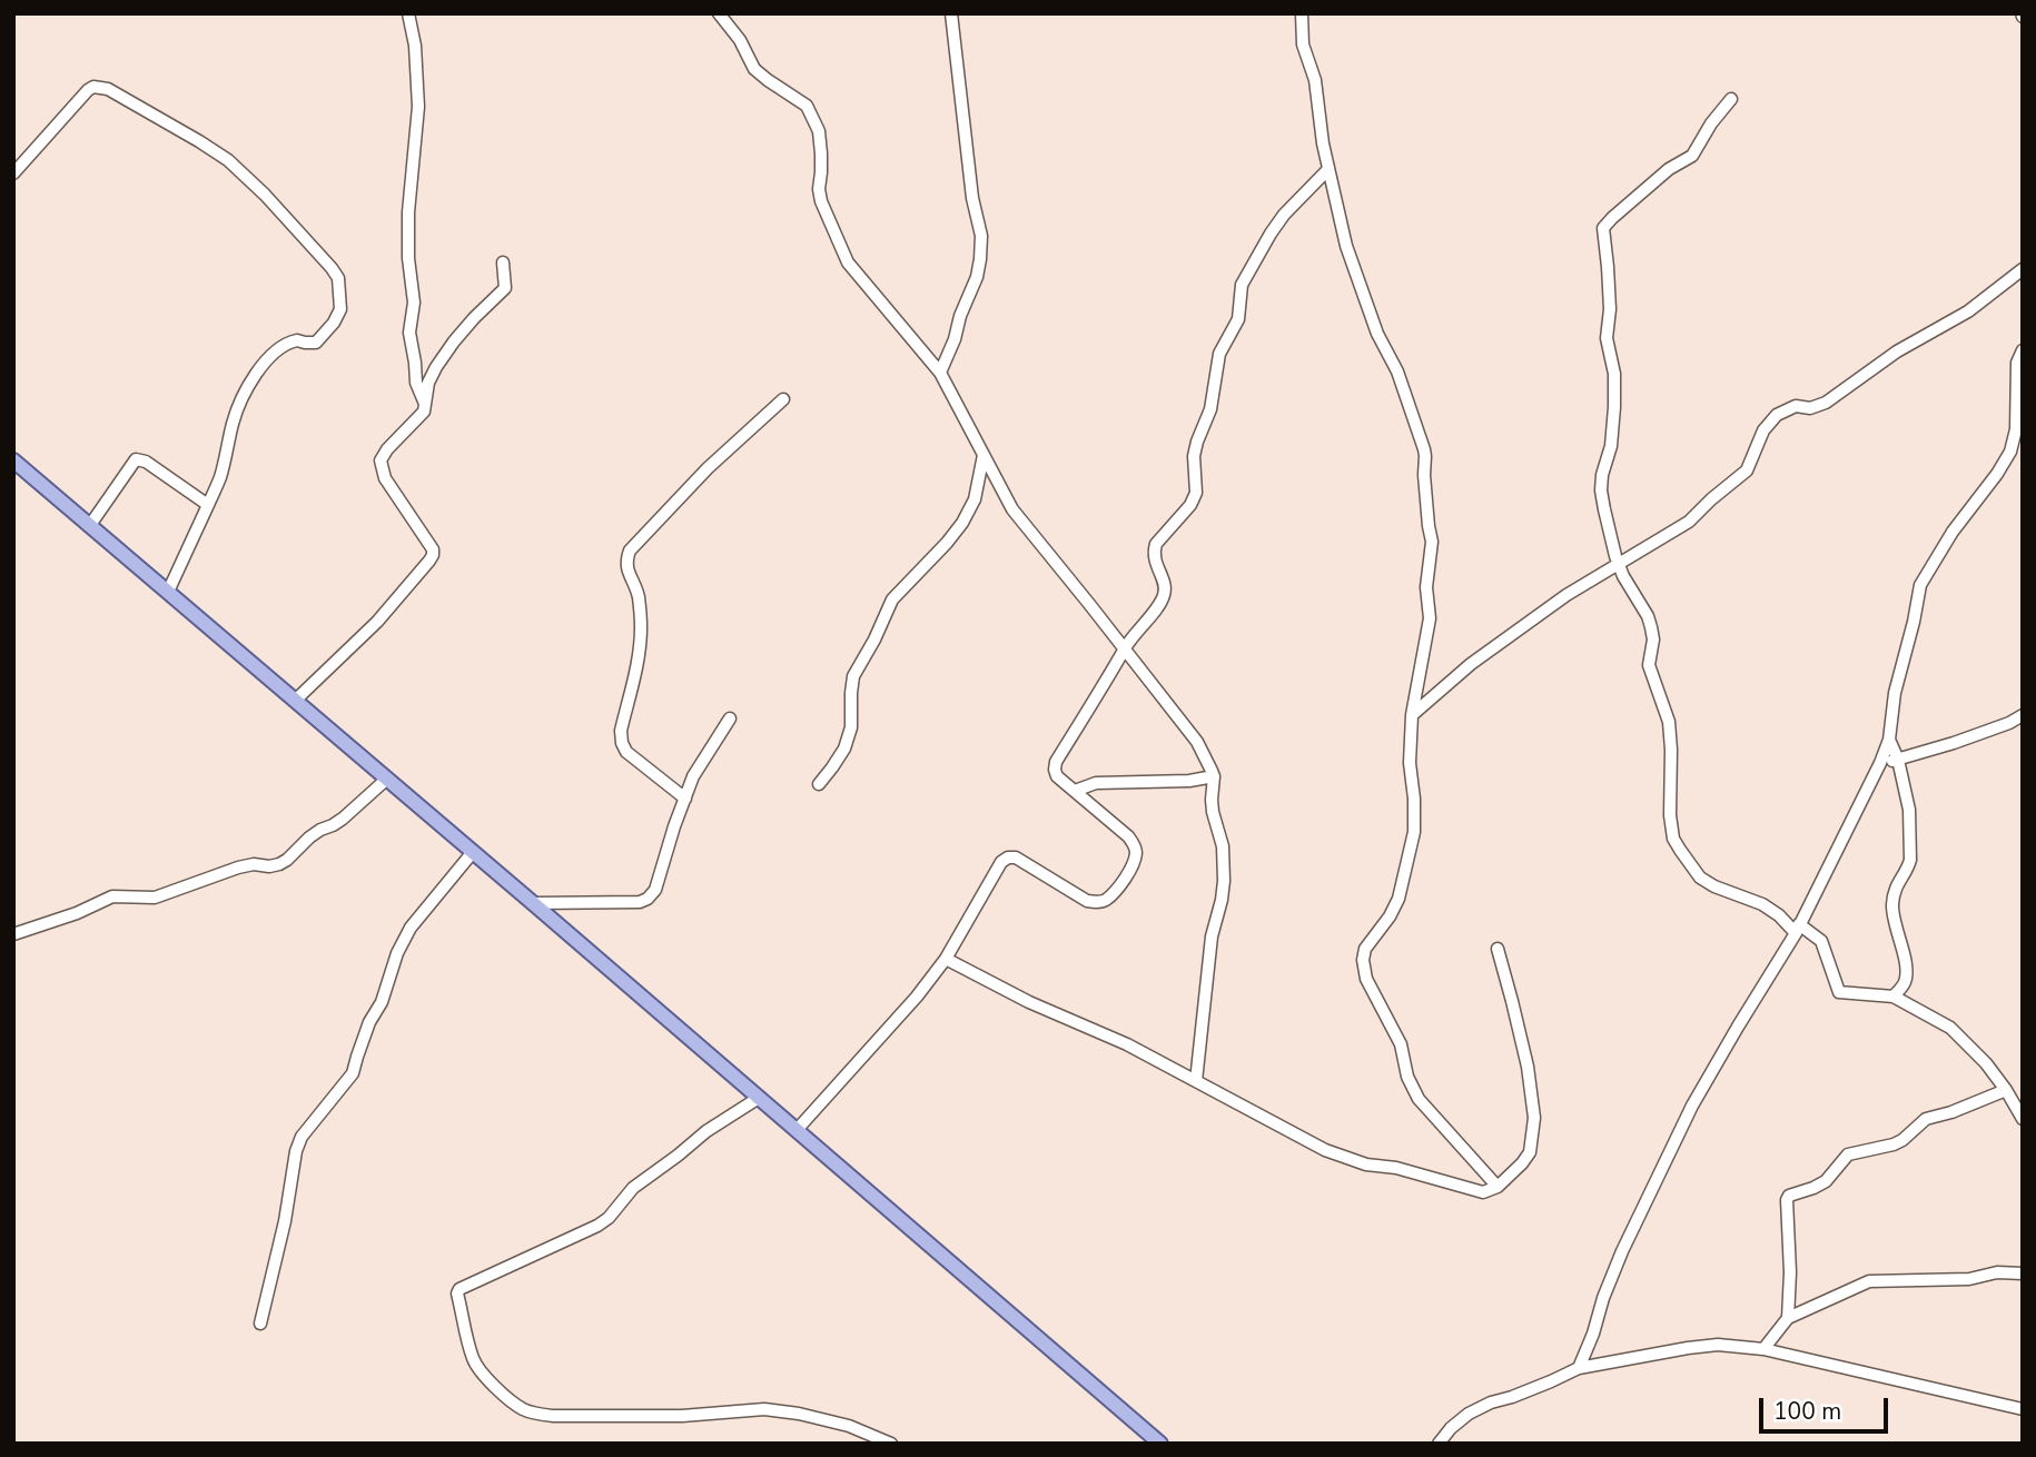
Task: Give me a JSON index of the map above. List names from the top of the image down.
{
  "scale_bar": "100 m"
}
